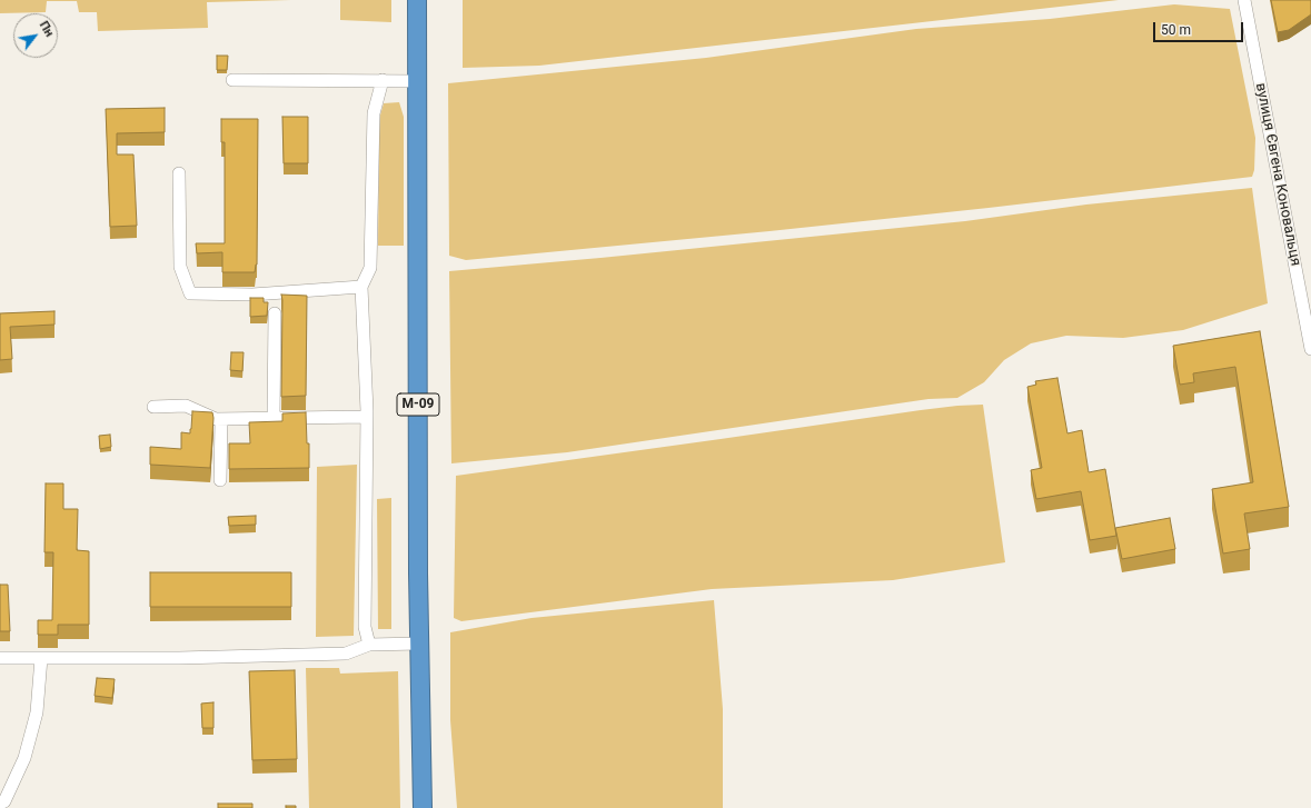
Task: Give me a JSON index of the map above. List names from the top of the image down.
{
  "streets": {
    "highway": ["М-09"],
    "street": ["вулиця Євгена Коновальця"]
  },
  "scale_bar": "50 m",
  "north": "top right"
}
